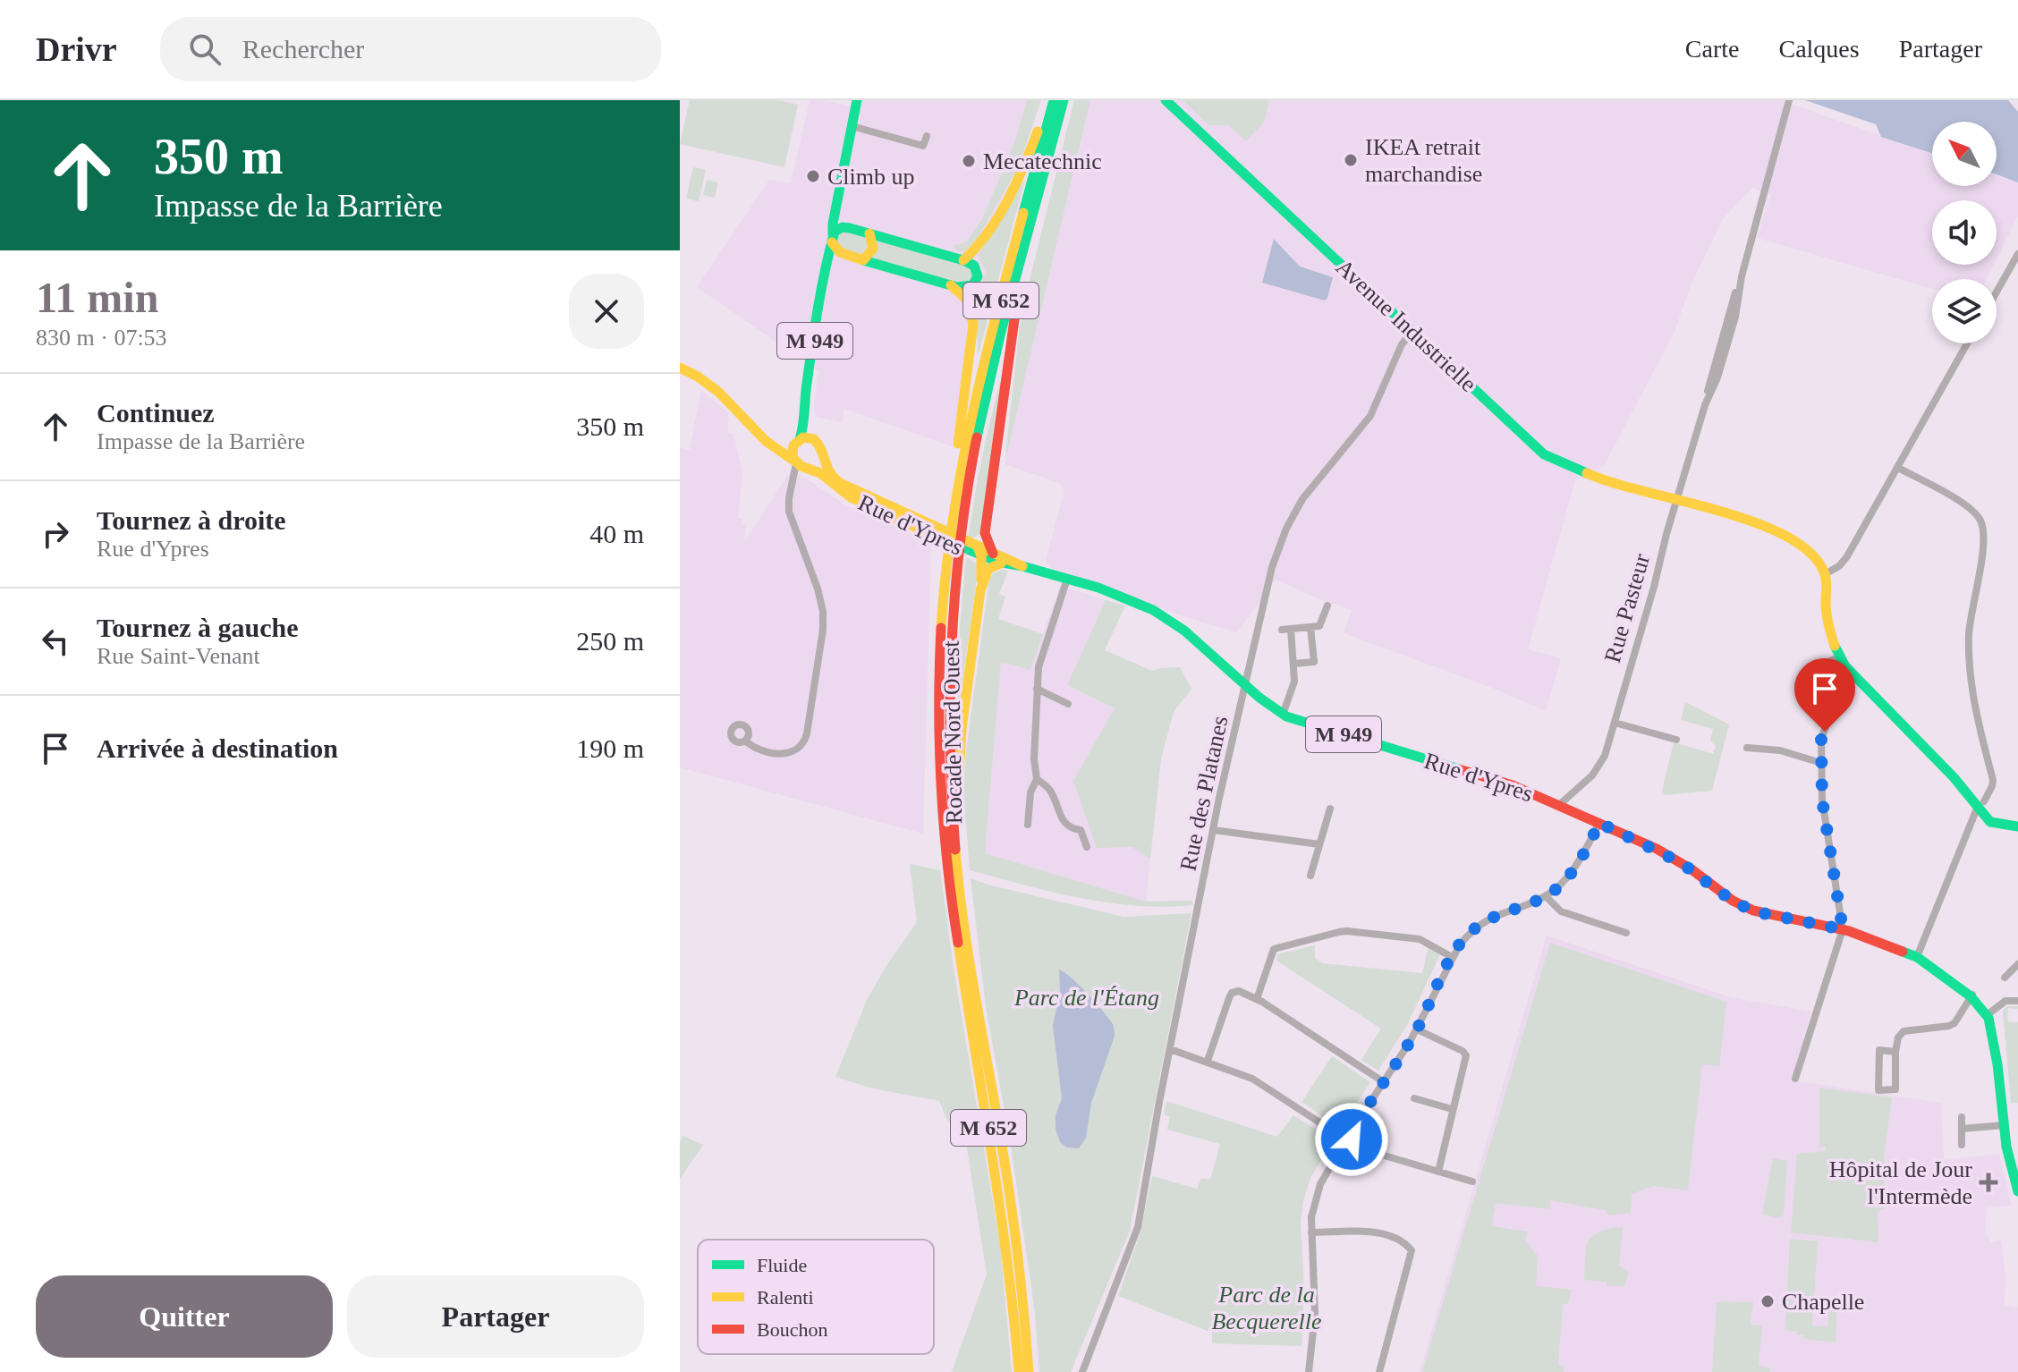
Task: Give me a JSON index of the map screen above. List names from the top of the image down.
{
  "streets": {
    "main road": [
      "M 652",
      "Avenue Industrielle",
      "M 949",
      "Rue d'Ypres",
      "Rocade Nord Ouest"
    ],
    "street": ["Rue Pasteur", "Rue des Platanes"]
  },
  "crossings": [
    ["Avenue Industrielle", "Rue Pasteur"],
    ["Avenue Industrielle", "Rue des Platanes"],
    ["M 949", "Rue d'Ypres"],
    ["Rue d'Ypres", "Rue Pasteur"],
    ["Rue d'Ypres", "Rue des Platanes"]
  ],
  "parks": ["Parc de l'Étang", "Parc de la Becquerelle"],
  "places": {
    "other": [
      "IKEA retrait marchandise",
      "Mecatechnic",
      "Climb up",
      "Chapelle"
    ],
    "health": ["Hôpital de Jour l'Intermède"]
  },
  "legend": ["Fluide", "Ralenti", "Bouchon"],
  "north": "top left",
  "page": {
    "header": "Drivr",
    "search": "Rechercher",
    "nav": ["Carte", "Calques", "Partager"],
    "turn": ["350 m", "Impasse de la Barrière"],
    "heading": ["11 min", "830 m · 07:53"],
    "list": [
      {
        "name": "Continuez",
        "note": "Impasse de la Barrière",
        "value": "350 m"
      },
      {
        "name": "Tournez à droite",
        "note": "Rue d'Ypres",
        "value": "40 m"
      },
      {
        "name": "Tournez à gauche",
        "note": "Rue Saint-Venant",
        "value": "250 m"
      },
      {
        "name": "Arrivée à destination",
        "value": "190 m"
      }
    ],
    "buttons": ["Quitter", "Partager"]
  }
}
